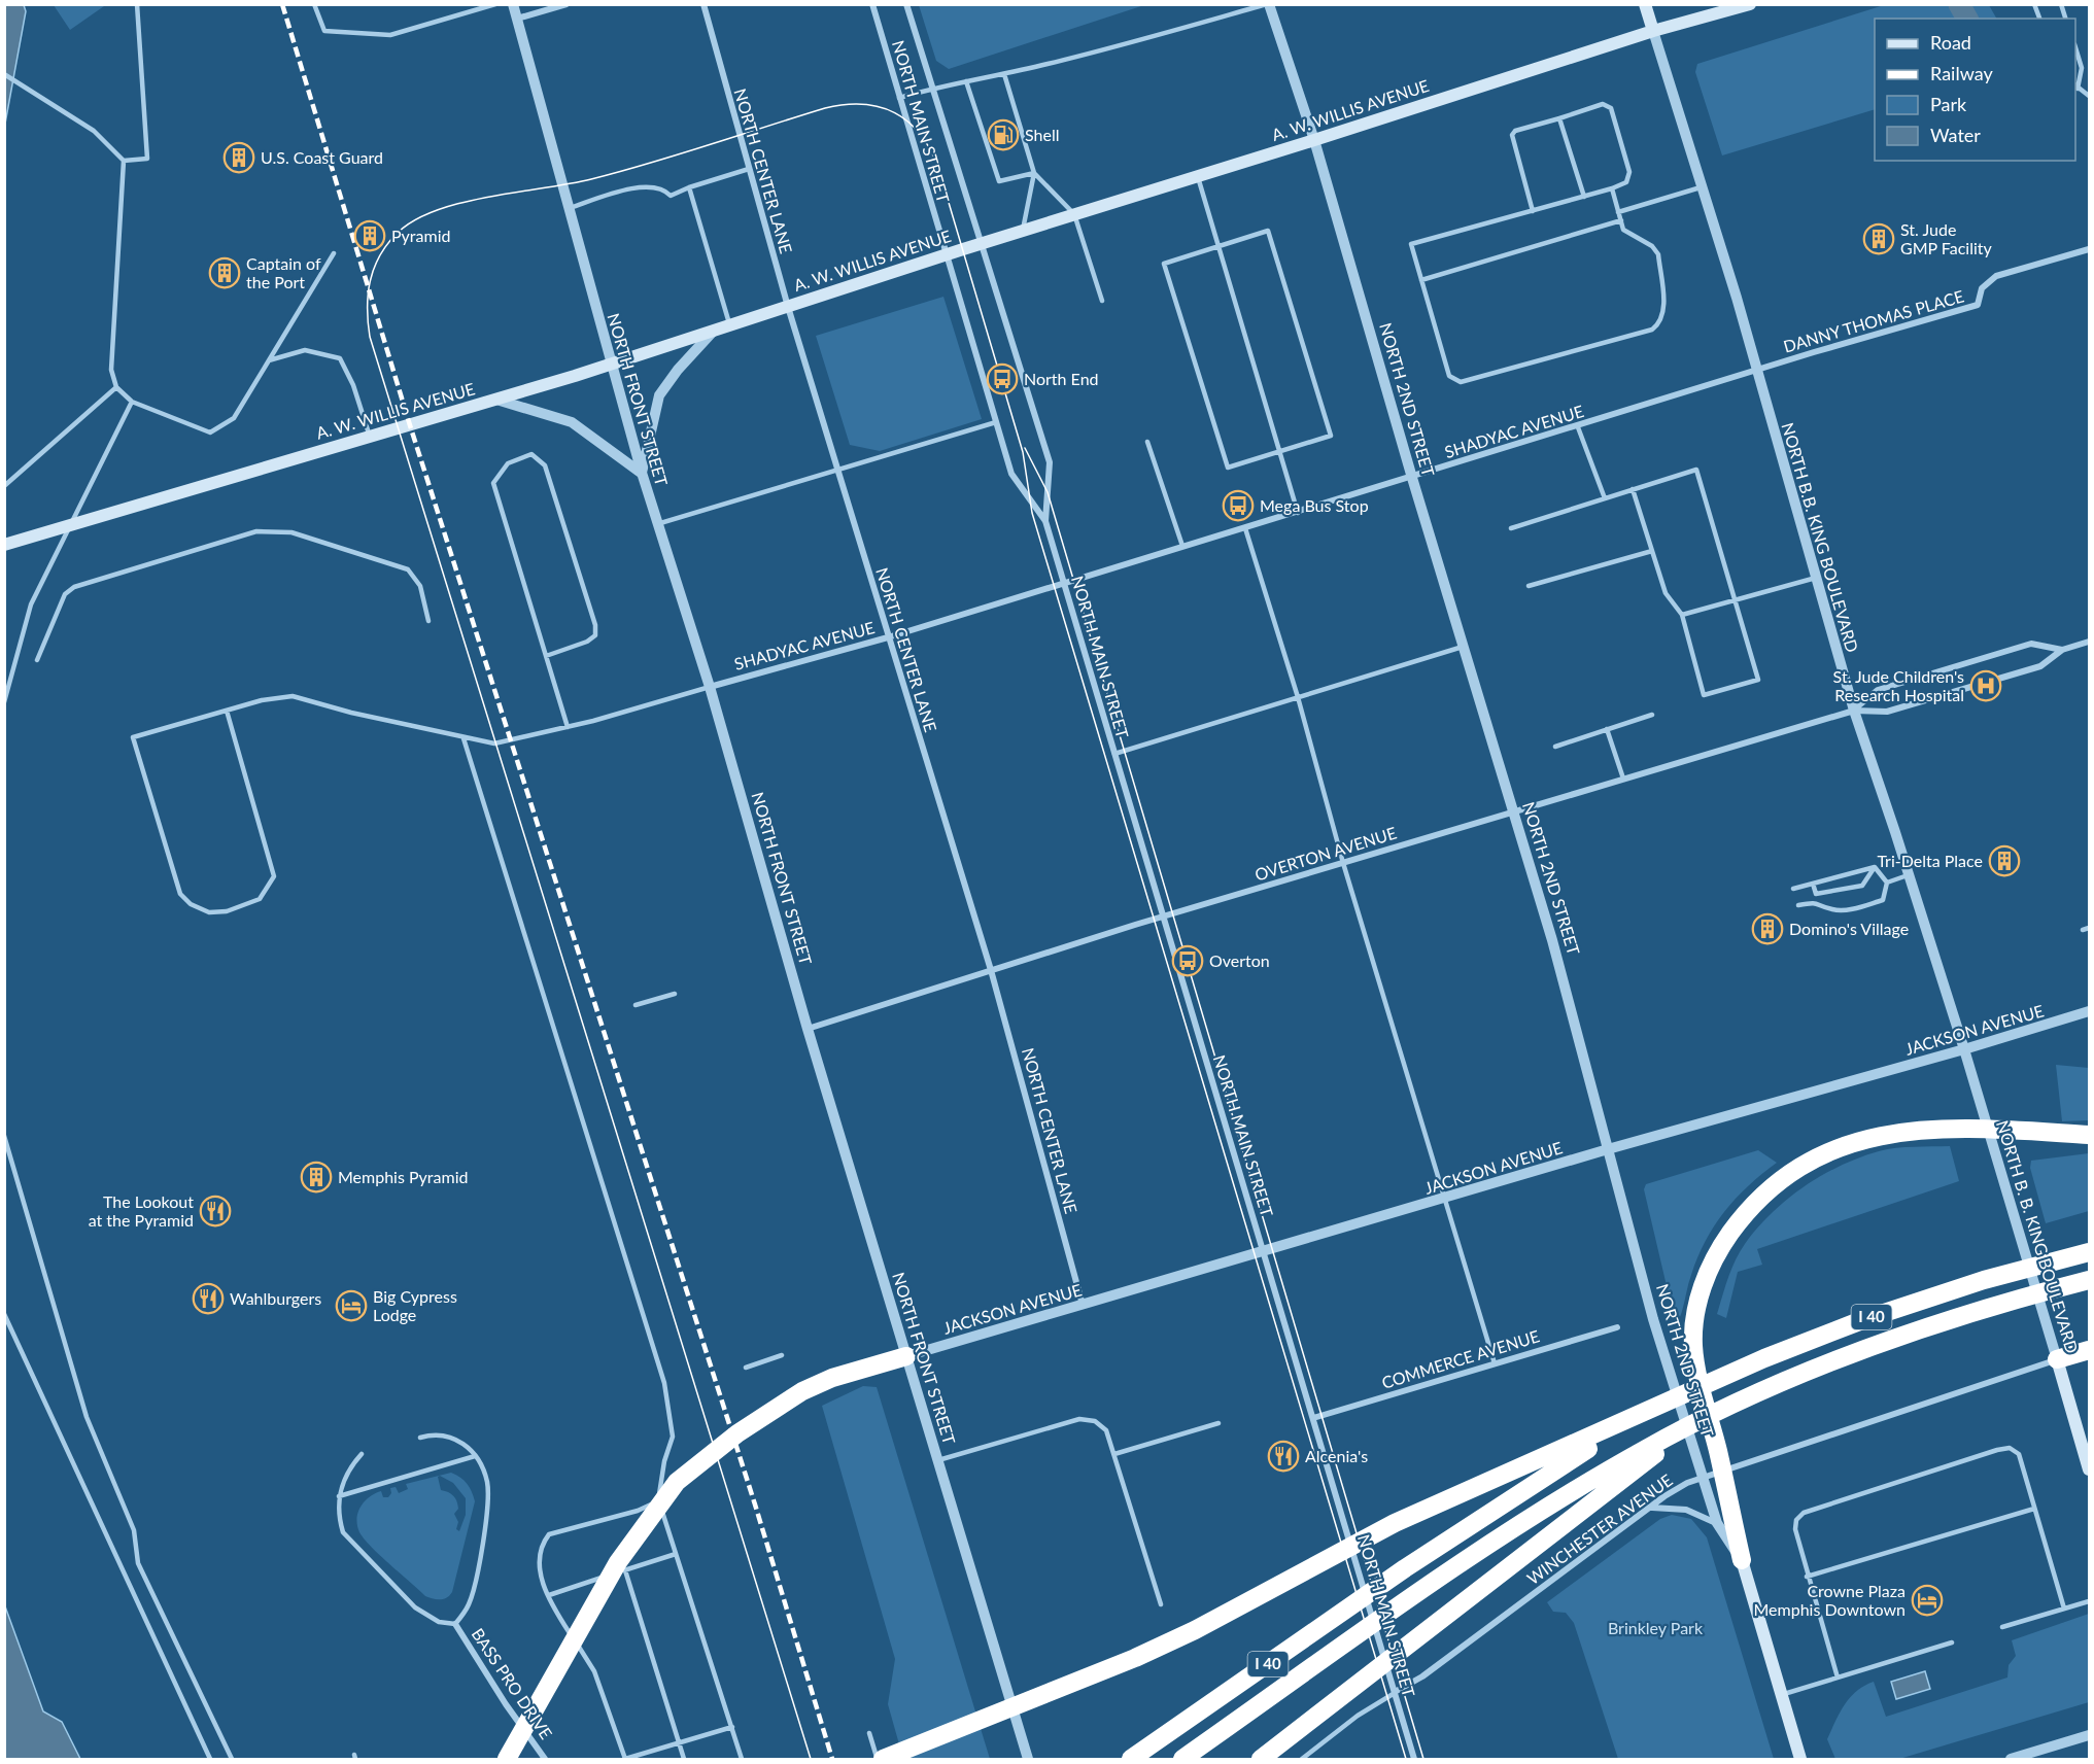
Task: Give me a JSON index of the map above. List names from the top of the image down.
{
  "streets": {
    "highway": ["I 40"],
    "main road": ["A. W. WILLIS AVENUE", "NORTH 2ND STREET", "NORTH B. B. KING BOULEVARD"],
    "street": [
      "NORTH MAIN STREET",
      "NORTH CENTER LANE",
      "DANNY THOMAS PLACE",
      "NORTH FRONT STREET",
      "SHADYAC AVENUE",
      "NORTH B.B. KING BOULEVARD",
      "OVERTON AVENUE",
      "JACKSON AVENUE",
      "COMMERCE AVENUE",
      "WINCHESTER AVENUE",
      "BASS PRO DRIVE"
    ]
  },
  "crossings": [
    ["A. W. WILLIS AVENUE", "NORTH MAIN STREET"],
    ["A. W. WILLIS AVENUE", "NORTH CENTER LANE"],
    ["A. W. WILLIS AVENUE", "NORTH FRONT STREET"],
    ["A. W. WILLIS AVENUE", "NORTH 2ND STREET"],
    ["A. W. WILLIS AVENUE", "NORTH B.B. KING BOULEVARD"],
    ["NORTH MAIN STREET", "SHADYAC AVENUE"],
    ["NORTH MAIN STREET", "OVERTON AVENUE"],
    ["NORTH MAIN STREET", "JACKSON AVENUE"],
    ["NORTH MAIN STREET", "COMMERCE AVENUE"],
    ["NORTH MAIN STREET", "WINCHESTER AVENUE"],
    ["NORTH CENTER LANE", "SHADYAC AVENUE"],
    ["NORTH CENTER LANE", "OVERTON AVENUE"],
    ["NORTH CENTER LANE", "JACKSON AVENUE"],
    ["DANNY THOMAS PLACE", "SHADYAC AVENUE"],
    ["DANNY THOMAS PLACE", "NORTH B.B. KING BOULEVARD"],
    ["NORTH FRONT STREET", "SHADYAC AVENUE"],
    ["NORTH FRONT STREET", "OVERTON AVENUE"],
    ["NORTH FRONT STREET", "JACKSON AVENUE"],
    ["NORTH 2ND STREET", "SHADYAC AVENUE"],
    ["NORTH 2ND STREET", "OVERTON AVENUE"],
    ["NORTH 2ND STREET", "JACKSON AVENUE"],
    ["NORTH 2ND STREET", "WINCHESTER AVENUE"],
    ["SHADYAC AVENUE", "NORTH B.B. KING BOULEVARD"],
    ["NORTH B.B. KING BOULEVARD", "OVERTON AVENUE"],
    ["NORTH B.B. KING BOULEVARD", "JACKSON AVENUE"],
    ["NORTH B.B. KING BOULEVARD", "NORTH B. B. KING BOULEVARD"],
    ["JACKSON AVENUE", "NORTH B. B. KING BOULEVARD"],
    ["NORTH B. B. KING BOULEVARD", "WINCHESTER AVENUE"]
  ],
  "parks": ["Brinkley Park"],
  "places": {
    "fuel station": ["Shell"],
    "building": [
      "U.S. Coast Guard",
      "Pyramid",
      "St. Jude GMP Facility",
      "Captain of the Port",
      "Tri-Delta Place",
      "Domino's Village",
      "Memphis Pyramid"
    ],
    "bus stop": ["North End", "Mega Bus Stop", "Overton"],
    "hospital": ["St. Jude Children's Research Hospital"],
    "restaurant": ["The Lookout at the Pyramid", "Wahlburgers", "Alcenia's"],
    "hotel": ["Big Cypress Lodge", "Crowne Plaza Memphis Downtown"]
  },
  "legend": [
    "Road",
    "Railway",
    "Park",
    "Water"
  ]
}
